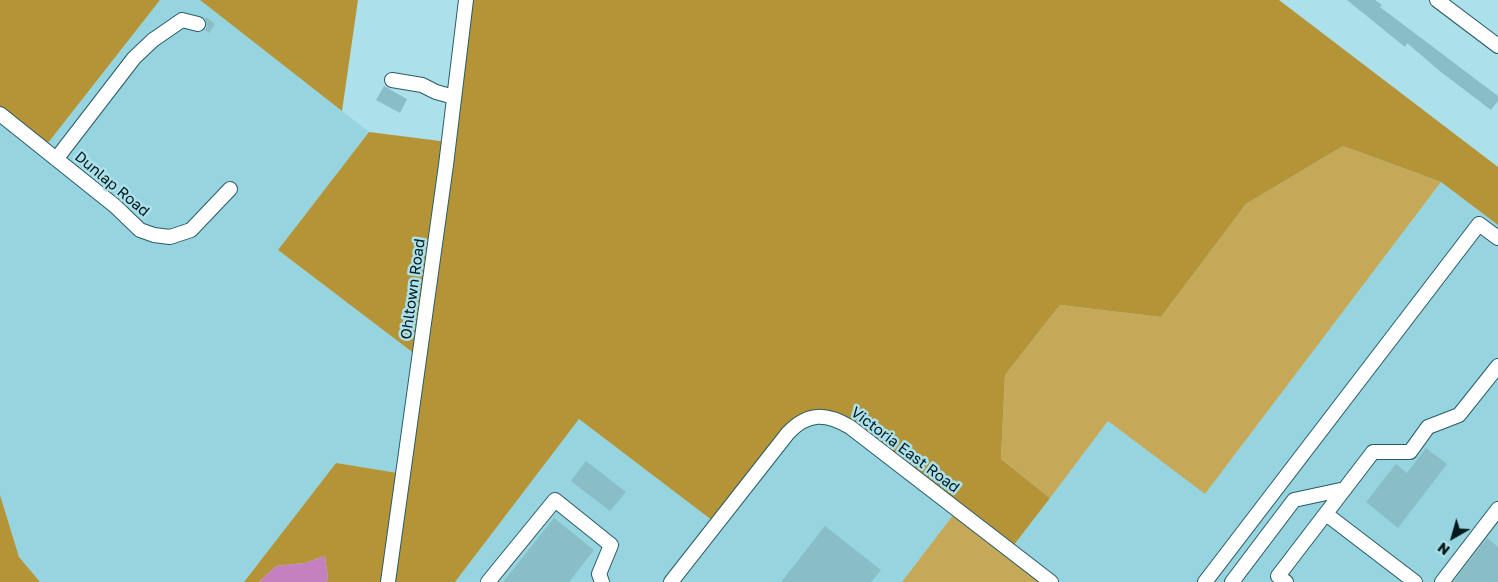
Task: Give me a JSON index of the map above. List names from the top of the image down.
{
  "streets": {
    "street": ["Dunlap Road", "Ohltown Road", "Victoria East Road"]
  },
  "north": "bottom left"
}
